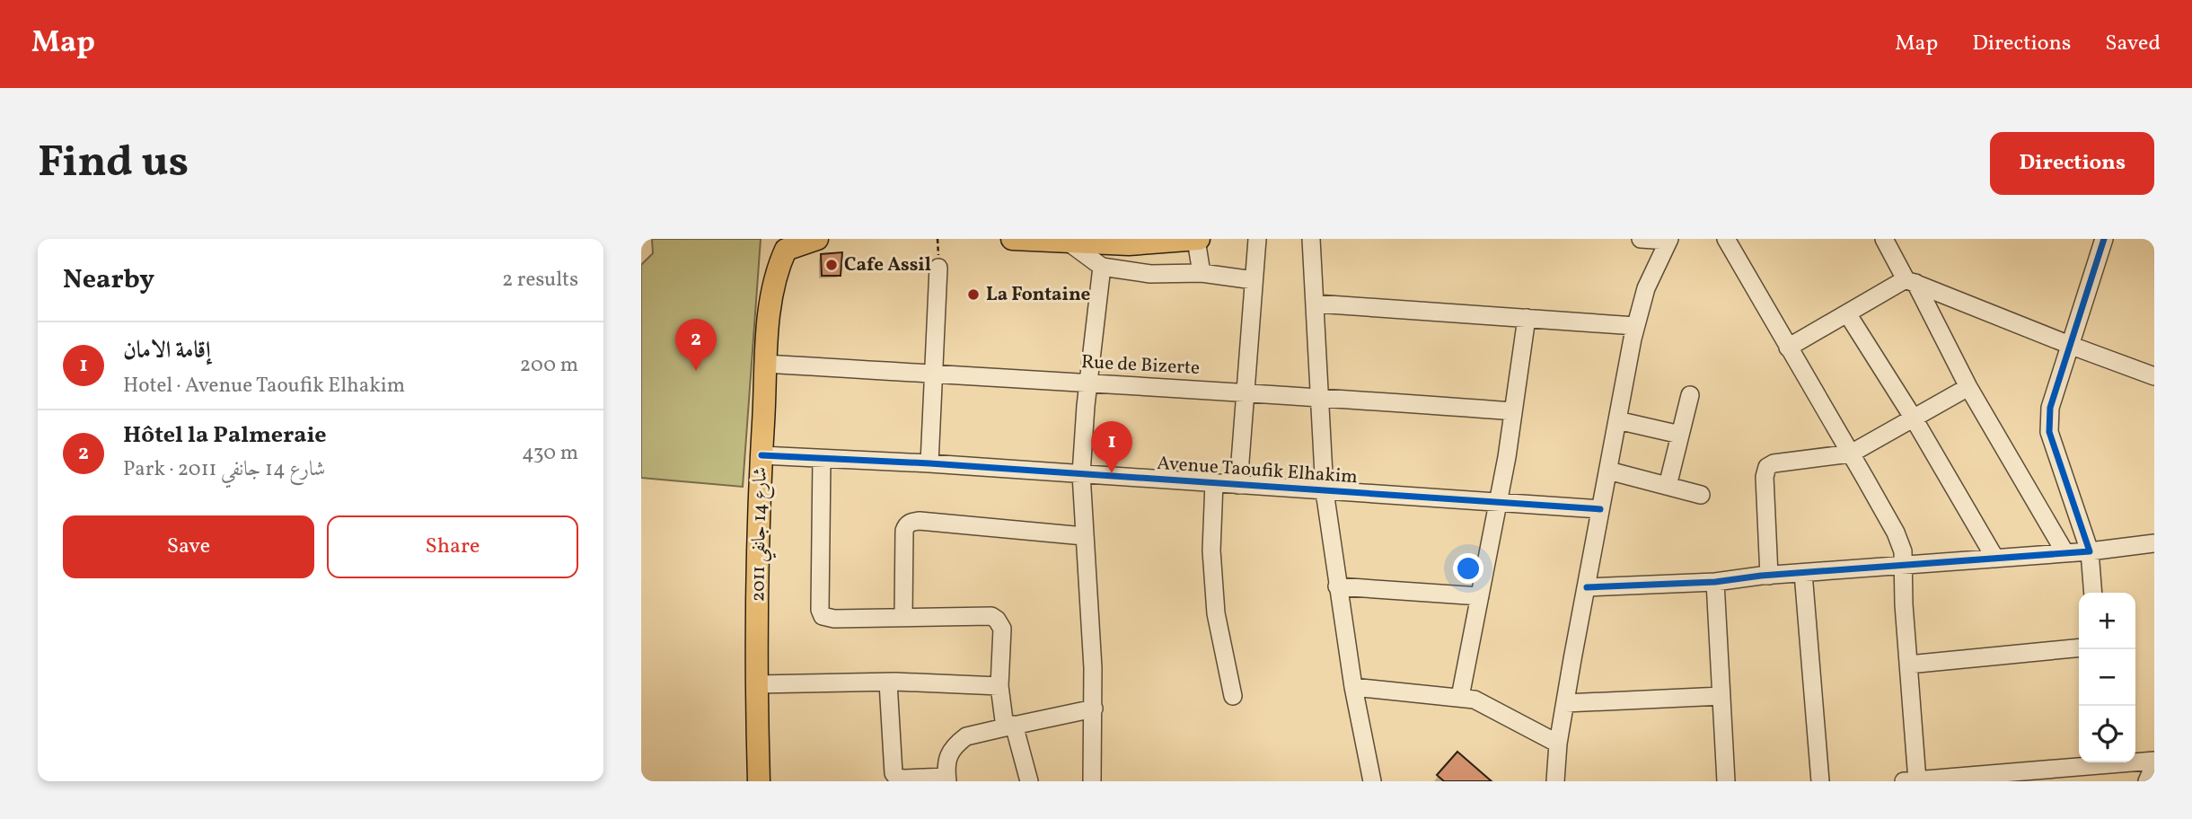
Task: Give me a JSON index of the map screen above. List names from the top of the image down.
{
  "streets": {
    "main road": ["شارع 14 جانفي 2011"],
    "street": ["Rue de Bizerte", "Avenue Taoufik Elhakim"]
  },
  "crossings": [
    ["Rue de Bizerte", "شارع 14 جانفي 2011"],
    ["Avenue Taoufik Elhakim", "شارع 14 جانفي 2011"]
  ],
  "places": ["Cafe Assil", "La Fontaine"],
  "page": {
    "header": "Map",
    "nav": ["Map", "Directions", "Saved"],
    "buttons": [
      "Directions",
      ["Save", "Share"]
    ],
    "title": "Find us",
    "heading": ["Nearby", "2 results"],
    "pins": ["2", "1"],
    "list": [
      {
        "mark": "1",
        "name": "إقامة الامان",
        "note": "Hotel · Avenue Taoufik Elhakim",
        "value": "200 m"
      },
      {
        "mark": "2",
        "name": "Hôtel la Palmeraie",
        "note": "Park · شارع 14 جانفي 2011",
        "value": "430 m"
      }
    ],
    "map_buttons": ["+", "−"]
  }
}
